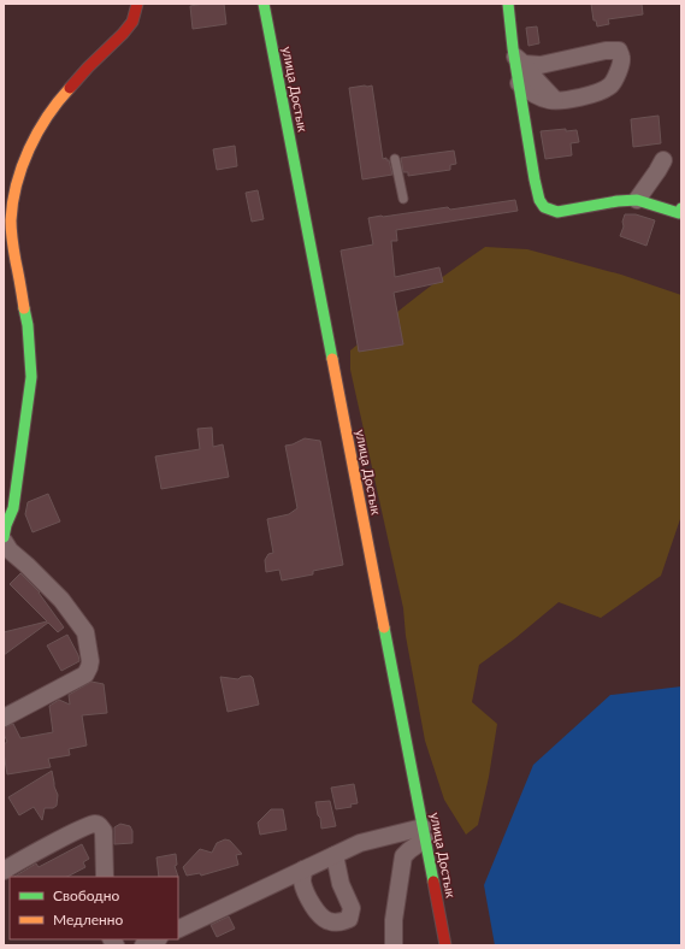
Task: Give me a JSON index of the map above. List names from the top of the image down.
{
  "streets": {
    "street": ["улица Достык"]
  },
  "legend": ["Свободно", "Медленно"]
}
